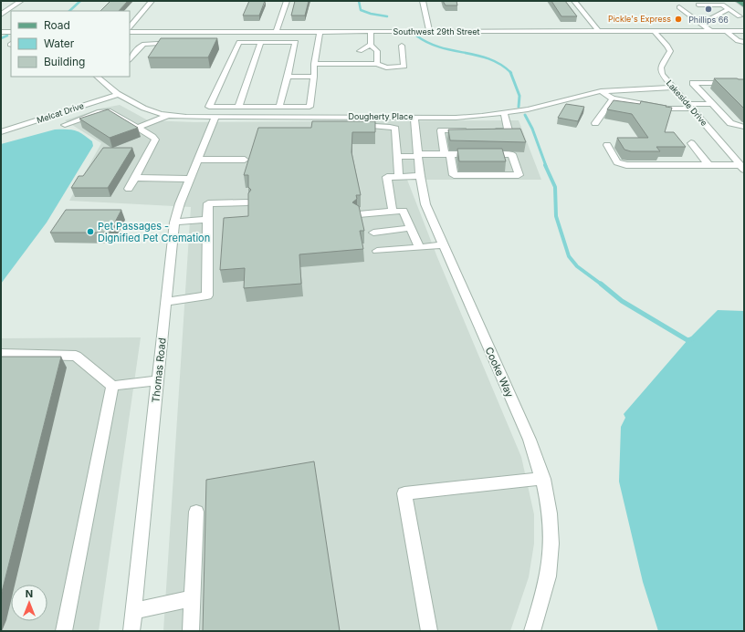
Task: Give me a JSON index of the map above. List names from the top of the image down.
{
  "streets": {
    "street": [
      "Southwest 29th Street",
      "Lakeside Drive",
      "Melcat Drive",
      "Dougherty Place",
      "Thomas Road",
      "Cooke Way"
    ]
  },
  "crossings": [
    ["Southwest 29th Street", "Lakeside Drive"],
    ["Lakeside Drive", "Dougherty Place"],
    ["Melcat Drive", "Dougherty Place"],
    ["Dougherty Place", "Thomas Road"],
    ["Dougherty Place", "Cooke Way"]
  ],
  "places": ["Phillips 66", "Pickle's Express", "Pet Passages - Dignified Pet Cremation"],
  "legend": ["Road", "Water", "Building"],
  "north": "top"
}
